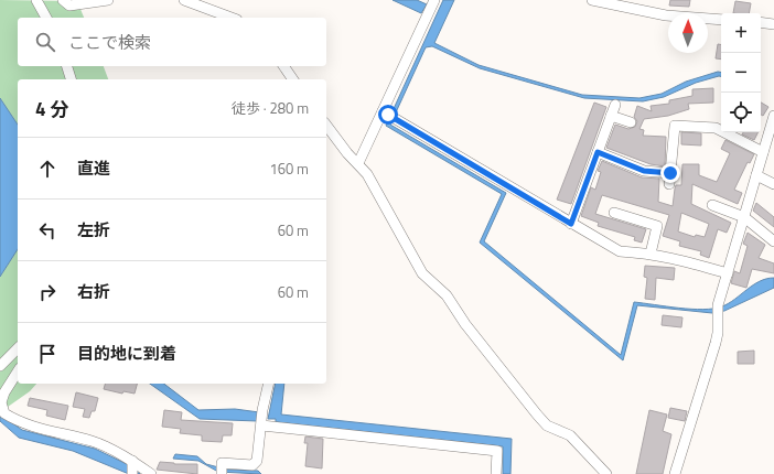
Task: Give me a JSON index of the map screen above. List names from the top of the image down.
{
  "north": "top",
  "page": {
    "map_buttons": ["+", "−"],
    "search": "ここで検索",
    "heading": ["4 分", "徒歩 · 280 m"],
    "list": [
      ["直進", "160 m"],
      ["左折", "60 m"],
      ["右折", "60 m"],
      "目的地に到着"
    ]
  }
}
